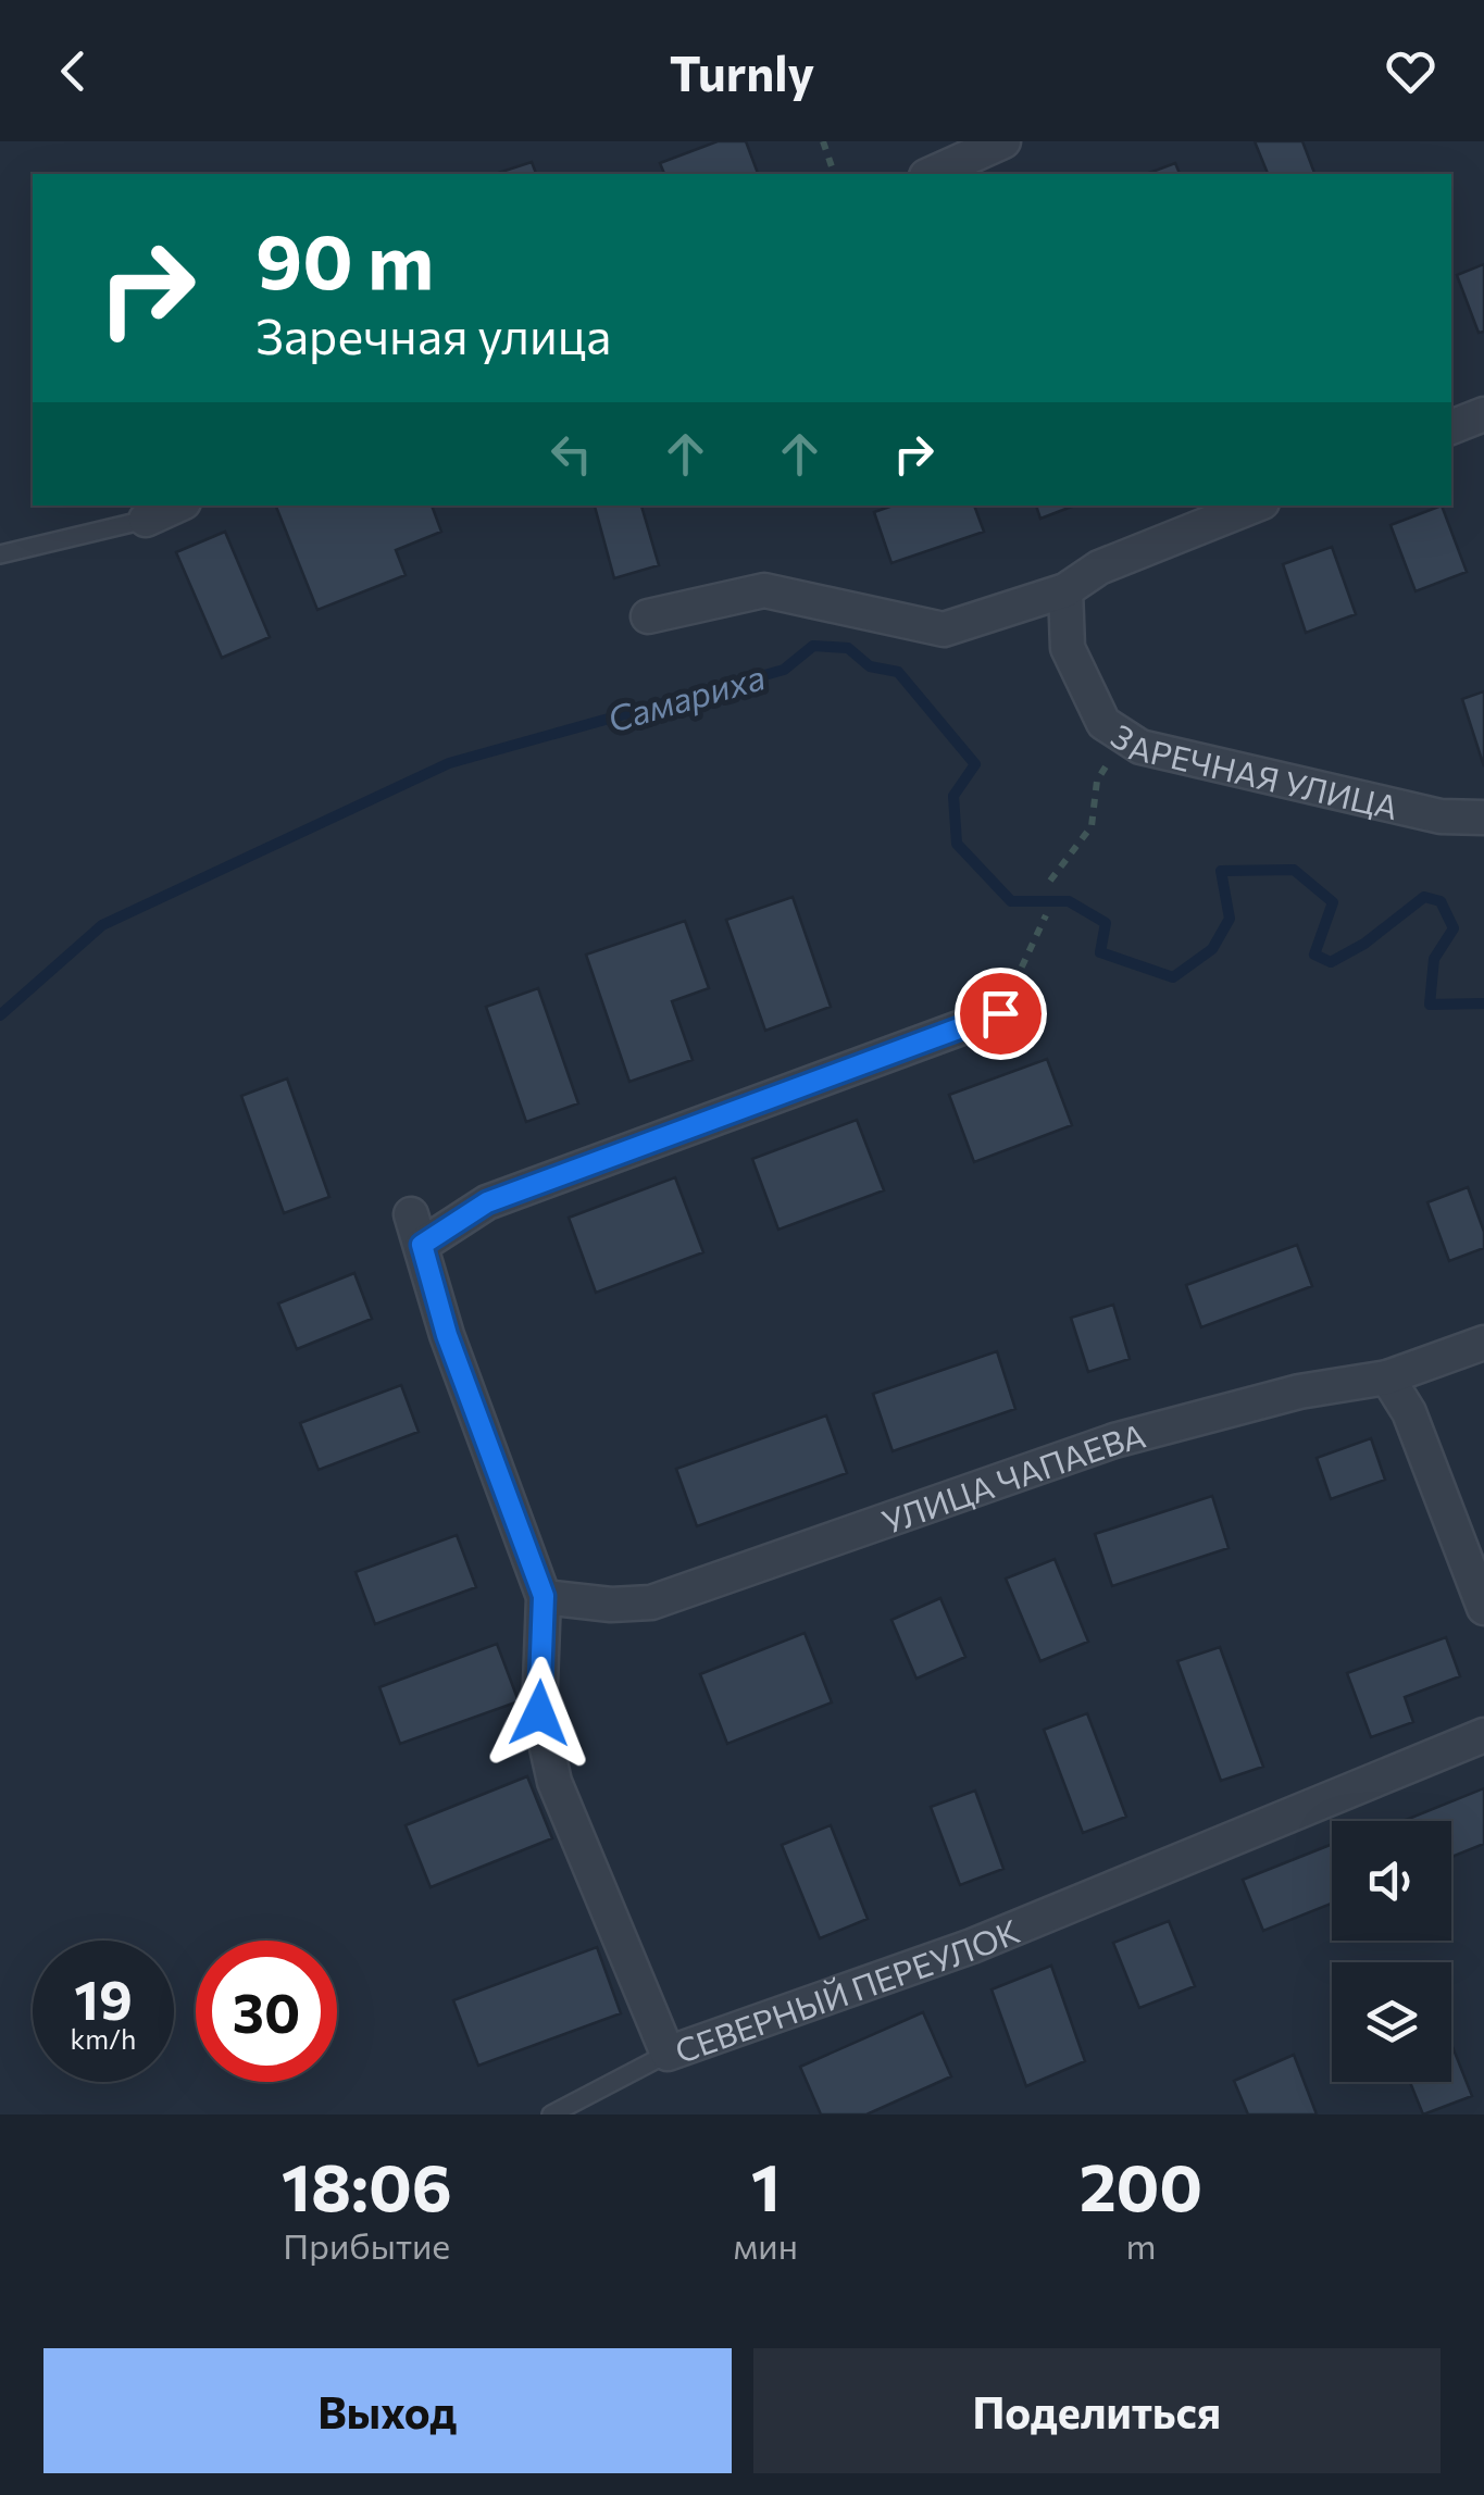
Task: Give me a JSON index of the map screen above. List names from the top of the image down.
{
  "streets": {
    "street": ["ЗАРЕЧНАЯ УЛИЦА", "УЛИЦА ЧАПАЕВА", "СЕВЕРНЫЙ ПЕРЕУЛОК"]
  },
  "crossings": [
    ["УЛИЦА ЧАПАЕВА", "СЕВЕРНЫЙ ПЕРЕУЛОК"]
  ],
  "water": ["Самариха"],
  "page": {
    "header": "Turnly",
    "turn": ["90 m", "Заречная улица"],
    "speed": "19 km/h",
    "limit": "30",
    "eta": [
      "18:06",
      "Прибытие",
      "1",
      "мин",
      "200",
      "m"
    ],
    "buttons": ["Выход", "Поделиться"]
  }
}
